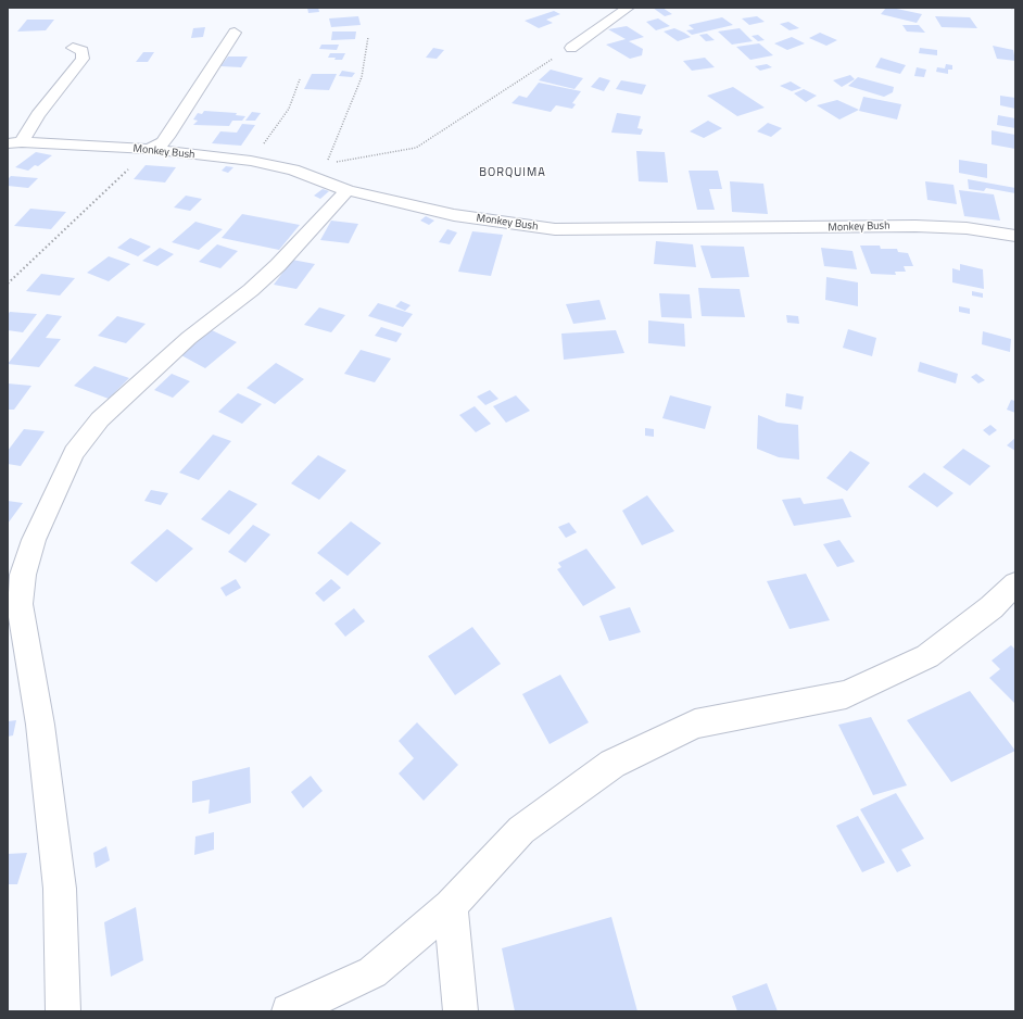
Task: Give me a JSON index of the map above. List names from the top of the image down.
{
  "streets": {
    "street": ["Monkey Bush"]
  },
  "districts": ["BORQUIMA"]
}
